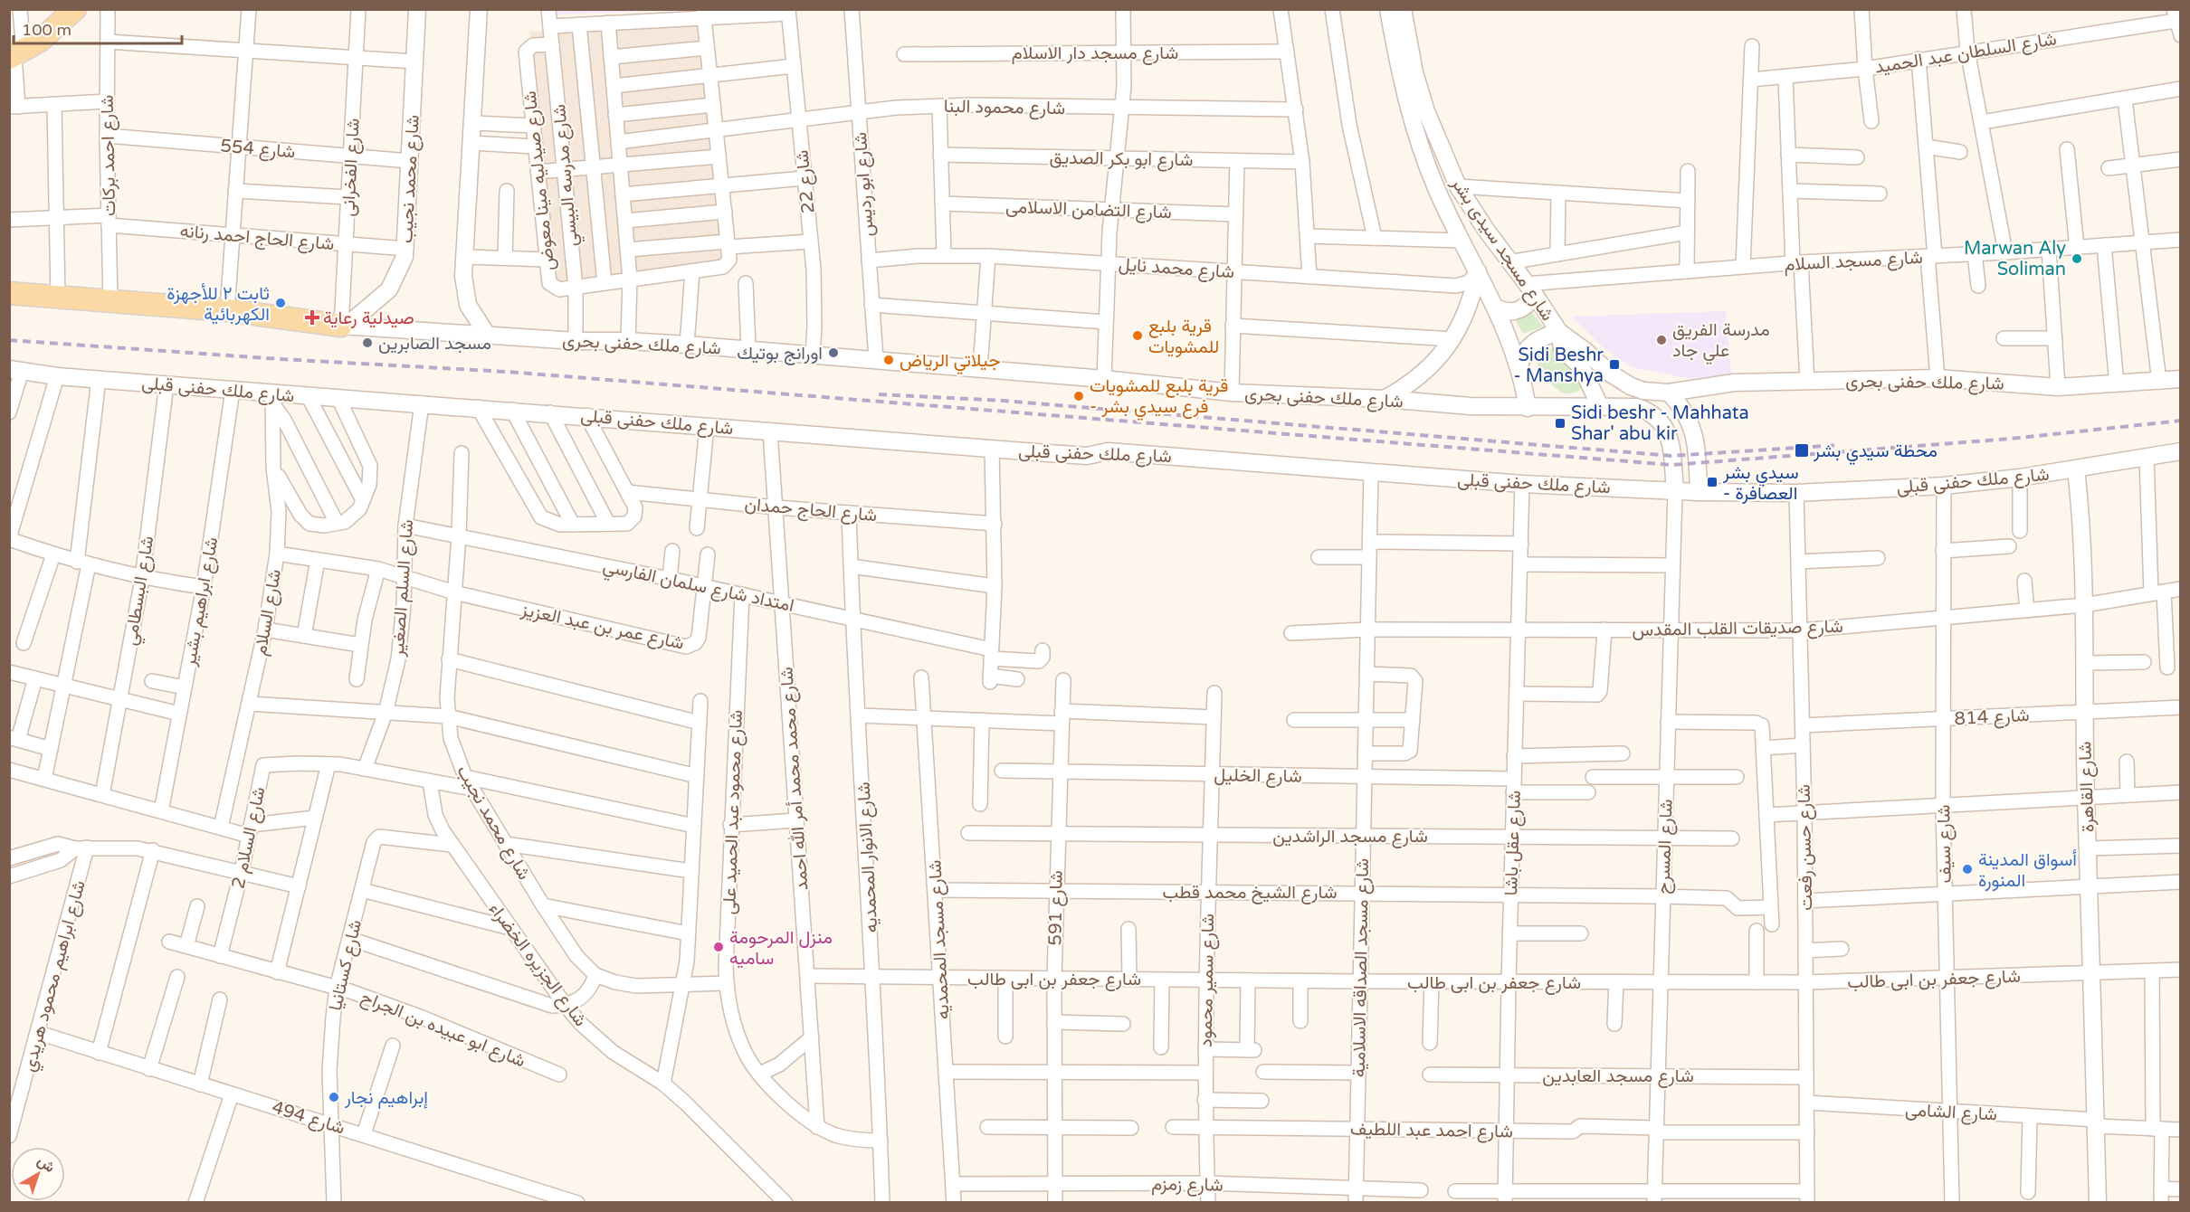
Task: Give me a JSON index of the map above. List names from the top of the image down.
{
  "streets": {
    "main road": ["شارع ملك حفنى بحرى"],
    "street": [
      "شارع مسجد دار الاسلام",
      "شارع السلطان عبد الحميد",
      "شارع محمود البنا",
      "شارع 554",
      "شارع احمد بركات",
      "شارع ابو بكر الصديق",
      "شارع الفخرانى",
      "شارع مدرسه البيسي",
      "شارع محمد نجيب",
      "شارع صيدليه مينا معوض",
      "شارع 22",
      "شارع ابو رديس",
      "شارع التضامن الاسلامى",
      "شارع الحاج احمد رنانه",
      "شارع مسجد سيدى بشر",
      "شارع مسجد السلام",
      "شارع محمد نايل",
      "شارع ملك حفنى قبلى",
      "شارع الحاج حمدان",
      "امتداد شارع سلمان الفارسي",
      "شارع السلم الصغير",
      "شارع البسطامي",
      "شارع ابراهيم بشير",
      "شارع السلام",
      "شارع عمر بن عبد العزيز",
      "شارع صديقات القلب المقدس",
      "شارع 814",
      "شارع الخليل",
      "شارع محمد محمد أمر الله احمد",
      "شارع القاهرة",
      "شارع محمود عبد الحميد على",
      "شارع مسجد الراشدين",
      "شارع السلام 2",
      "شارع عقل باشا",
      "شارع سيف",
      "شارع المسرح",
      "شارع حسن رفعت",
      "شارع الانوار المحمديه",
      "شارع الشيخ محمد قطب",
      "شارع 591",
      "شارع مسجد المحمديه",
      "شارع الجزيره الخضراء",
      "شارع كستانيا",
      "شارع مسجد الصداقه الاسلامية",
      "شارع ابراهيم محمود هريدي",
      "شارع جعفر بن ابى طالب",
      "شارع سمير محمود",
      "شارع ابو عبيده بن الجراح",
      "شارع مسجد العابدين",
      "شارع الشامى",
      "شارع 494",
      "شارع احمد عبد اللطيف",
      "شارع زمزم"
    ]
  },
  "crossings": [
    ["شارع محمود البنا", "شارع 22"],
    ["شارع محمود البنا", "شارع ابو رديس"],
    ["شارع 554", "شارع احمد بركات"],
    ["شارع 554", "شارع الفخرانى"],
    ["شارع 554", "شارع محمد نجيب"],
    ["شارع احمد بركات", "شارع الحاج احمد رنانه"],
    ["شارع احمد بركات", "شارع ملك حفنى بحرى"],
    ["شارع الفخرانى", "شارع محمد نجيب"],
    ["شارع الفخرانى", "شارع الحاج احمد رنانه"],
    ["شارع الفخرانى", "شارع ملك حفنى بحرى"],
    ["شارع مدرسه البيسي", "شارع صيدليه مينا معوض"],
    ["شارع مدرسه البيسي", "شارع ملك حفنى بحرى"],
    ["شارع محمد نجيب", "شارع الحاج احمد رنانه"],
    ["شارع محمد نجيب", "شارع ملك حفنى بحرى"],
    ["شارع محمد نجيب", "امتداد شارع سلمان الفارسي"],
    ["شارع محمد نجيب", "شارع عمر بن عبد العزيز"],
    ["شارع محمد نجيب", "شارع محمود عبد الحميد على"],
    ["شارع محمد نجيب", "شارع السلام 2"],
    ["شارع 22", "شارع ملك حفنى بحرى"],
    ["شارع ابو رديس", "شارع محمد نايل"],
    ["شارع ابو رديس", "شارع ملك حفنى بحرى"],
    ["شارع مسجد سيدى بشر", "شارع مسجد السلام"],
    ["شارع مسجد سيدى بشر", "شارع محمد نايل"],
    ["شارع مسجد سيدى بشر", "شارع ملك حفنى بحرى"],
    ["شارع ملك حفنى بحرى", "شارع ملك حفنى قبلى"],
    ["شارع ملك حفنى بحرى", "شارع المسرح"],
    ["شارع ملك حفنى قبلى", "شارع السلم الصغير"],
    ["شارع ملك حفنى قبلى", "شارع البسطامي"],
    ["شارع ملك حفنى قبلى", "شارع ابراهيم بشير"],
    ["شارع ملك حفنى قبلى", "شارع السلام"],
    ["شارع ملك حفنى قبلى", "شارع محمد محمد أمر الله احمد"],
    ["شارع ملك حفنى قبلى", "شارع القاهرة"],
    ["شارع ملك حفنى قبلى", "شارع عقل باشا"],
    ["شارع ملك حفنى قبلى", "شارع سيف"],
    ["شارع ملك حفنى قبلى", "شارع المسرح"],
    ["شارع ملك حفنى قبلى", "شارع حسن رفعت"],
    ["شارع ملك حفنى قبلى", "شارع مسجد الصداقه الاسلامية"],
    ["شارع الحاج حمدان", "شارع محمد محمد أمر الله احمد"],
    ["شارع الحاج حمدان", "شارع الانوار المحمديه"],
    ["امتداد شارع سلمان الفارسي", "شارع السلم الصغير"],
    ["امتداد شارع سلمان الفارسي", "شارع عمر بن عبد العزيز"],
    ["امتداد شارع سلمان الفارسي", "شارع محمد محمد أمر الله احمد"],
    ["امتداد شارع سلمان الفارسي", "شارع محمود عبد الحميد على"],
    ["امتداد شارع سلمان الفارسي", "شارع الانوار المحمديه"],
    ["شارع السلم الصغير", "شارع عمر بن عبد العزيز"],
    ["شارع السلم الصغير", "شارع السلام 2"],
    ["شارع السلام", "شارع عمر بن عبد العزيز"],
    ["شارع صديقات القلب المقدس", "شارع القاهرة"],
    ["شارع صديقات القلب المقدس", "شارع عقل باشا"],
    ["شارع صديقات القلب المقدس", "شارع سيف"],
    ["شارع صديقات القلب المقدس", "شارع المسرح"],
    ["شارع صديقات القلب المقدس", "شارع حسن رفعت"],
    ["شارع صديقات القلب المقدس", "شارع مسجد الصداقه الاسلامية"],
    ["شارع 814", "شارع القاهرة"],
    ["شارع 814", "شارع سيف"],
    ["شارع 814", "شارع حسن رفعت"],
    ["شارع الخليل", "شارع عقل باشا"],
    ["شارع الخليل", "شارع 591"],
    ["شارع الخليل", "شارع مسجد الصداقه الاسلامية"],
    ["شارع الخليل", "شارع سمير محمود"],
    ["شارع محمد محمد أمر الله احمد", "شارع محمود عبد الحميد على"],
    ["شارع محمد محمد أمر الله احمد", "شارع جعفر بن ابى طالب"],
    ["شارع القاهرة", "شارع جعفر بن ابى طالب"],
    ["شارع القاهرة", "شارع الشامى"],
    ["شارع محمود عبد الحميد على", "شارع الانوار المحمديه"],
    ["شارع مسجد الراشدين", "شارع عقل باشا"],
    ["شارع مسجد الراشدين", "شارع المسرح"],
    ["شارع مسجد الراشدين", "شارع 591"],
    ["شارع مسجد الراشدين", "شارع مسجد الصداقه الاسلامية"],
    ["شارع مسجد الراشدين", "شارع سمير محمود"],
    ["شارع السلام 2", "شارع الجزيره الخضراء"],
    ["شارع السلام 2", "شارع ابو عبيده بن الجراح"],
    ["شارع عقل باشا", "شارع الشيخ محمد قطب"],
    ["شارع عقل باشا", "شارع جعفر بن ابى طالب"],
    ["شارع عقل باشا", "شارع مسجد العابدين"],
    ["شارع عقل باشا", "شارع احمد عبد اللطيف"],
    ["شارع سيف", "شارع جعفر بن ابى طالب"],
    ["شارع سيف", "شارع الشامى"],
    ["شارع المسرح", "شارع الشيخ محمد قطب"],
    ["شارع المسرح", "شارع جعفر بن ابى طالب"],
    ["شارع المسرح", "شارع مسجد العابدين"],
    ["شارع المسرح", "شارع احمد عبد اللطيف"],
    ["شارع حسن رفعت", "شارع جعفر بن ابى طالب"],
    ["شارع حسن رفعت", "شارع مسجد العابدين"],
    ["شارع حسن رفعت", "شارع الشامى"],
    ["شارع حسن رفعت", "شارع احمد عبد اللطيف"],
    ["شارع الانوار المحمديه", "شارع جعفر بن ابى طالب"],
    ["شارع الشيخ محمد قطب", "شارع 591"],
    ["شارع الشيخ محمد قطب", "شارع مسجد المحمديه"],
    ["شارع الشيخ محمد قطب", "شارع مسجد الصداقه الاسلامية"],
    ["شارع الشيخ محمد قطب", "شارع سمير محمود"],
    ["شارع 591", "شارع جعفر بن ابى طالب"],
    ["شارع 591", "شارع زمزم"],
    ["شارع مسجد المحمديه", "شارع جعفر بن ابى طالب"],
    ["شارع مسجد المحمديه", "شارع زمزم"],
    ["شارع الجزيره الخضراء", "شارع كستانيا"],
    ["شارع كستانيا", "شارع ابو عبيده بن الجراح"],
    ["شارع كستانيا", "شارع 494"],
    ["شارع مسجد الصداقه الاسلامية", "شارع جعفر بن ابى طالب"],
    ["شارع مسجد الصداقه الاسلامية", "شارع احمد عبد اللطيف"],
    ["شارع مسجد الصداقه الاسلامية", "شارع زمزم"],
    ["شارع ابراهيم محمود هريدي", "شارع 494"],
    ["شارع جعفر بن ابى طالب", "شارع سمير محمود"],
    ["شارع سمير محمود", "شارع احمد عبد اللطيف"],
    ["شارع سمير محمود", "شارع زمزم"]
  ],
  "places": {
    "other": [
      "Marwan Aly Soliman",
      "ثابت ٢ للأجهزة الكهربائية",
      "قرية بلبع للمشويات",
      "مدرسة الفريق علي جاد",
      "مسجد الصابرين",
      "اورانج بوتيك",
      "جيلاتي الرياض",
      "قرية بلبع للمشويات - فرع سيدي بشر",
      "أسواق المدينة المنورة",
      "منزل المرحومة ساميه",
      "إبراهيم نجار"
    ],
    "health": ["صيدلية رعاية"],
    "transit": [
      "Sidi Beshr - Manshya",
      "Sidi beshr - Mahhata Shar' abu kir",
      "محطة سيدي بشر",
      "سيدي بشر - العصافرة"
    ]
  },
  "scale_bar": "100 m",
  "north": "top right"
}
